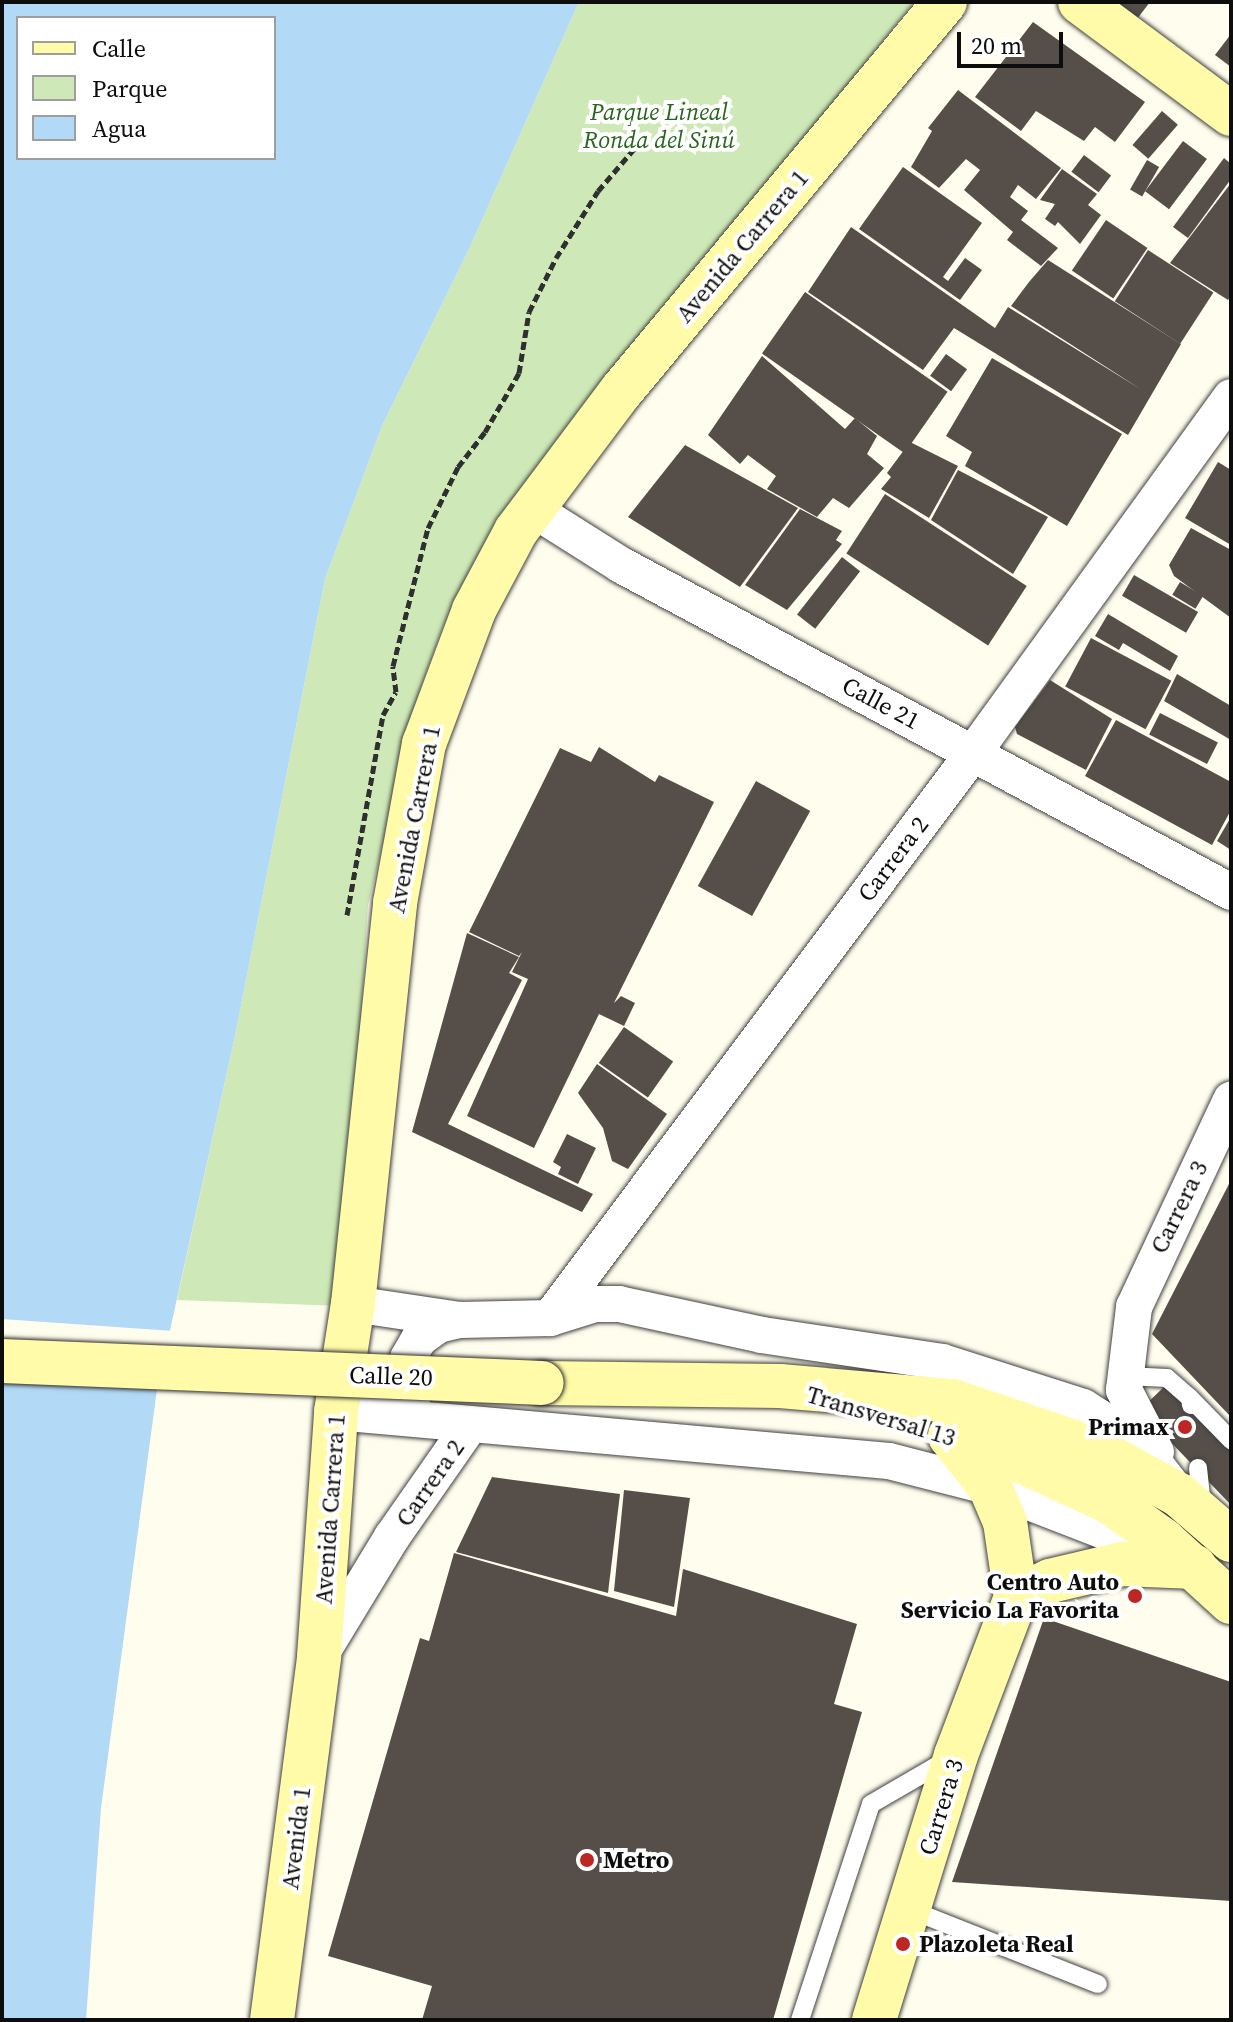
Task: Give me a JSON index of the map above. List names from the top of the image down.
{
  "streets": {
    "street": [
      "Avenida Carrera 1",
      "Calle 21",
      "Carrera 2",
      "Carrera 3",
      "Calle 20",
      "Transversal 13",
      "Avenida 1"
    ]
  },
  "crossings": [
    ["Avenida Carrera 1", "Calle 21"],
    ["Avenida Carrera 1", "Carrera 2"],
    ["Avenida Carrera 1", "Avenida 1"],
    ["Calle 21", "Carrera 2"],
    ["Carrera 2", "Avenida 1"],
    ["Carrera 3", "Transversal 13"],
    ["Calle 20", "Transversal 13"]
  ],
  "parks": ["Parque Lineal Ronda del Sinú"],
  "places": [
    "Primax",
    "Centro Auto Servicio La Favorita",
    "Metro",
    "Plazoleta Real"
  ],
  "legend": ["Calle", "Parque", "Agua"],
  "scale_bar": "20 m"
}
